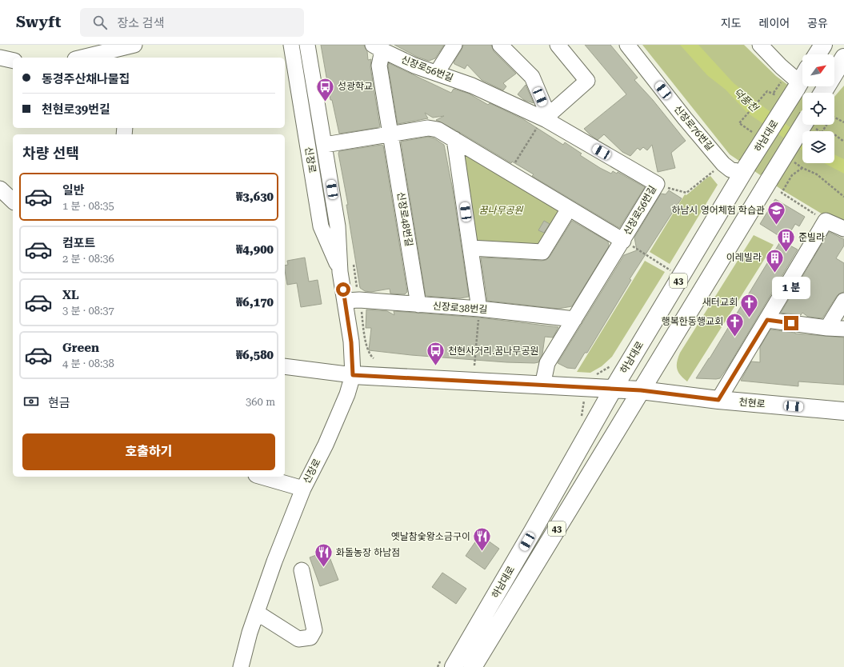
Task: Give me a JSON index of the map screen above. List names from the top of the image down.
{
  "streets": {
    "main road": ["하남대로", "43", "천현로"],
    "street": [
      "신장로56번길",
      "신장로76번길",
      "신장로",
      "신장로48번길",
      "신장로38번길"
    ]
  },
  "crossings": [
    ["신장로56번길", "신장로48번길"],
    ["신장로56번길", "신장로38번길"],
    ["신장로56번길", "천현로"],
    ["신장로76번길", "하남대로"],
    ["하남대로", "천현로"],
    ["신장로", "신장로38번길"],
    ["신장로", "천현로"],
    ["신장로48번길", "신장로38번길"]
  ],
  "water": ["덕풍천"],
  "parks": ["꿈나무공원"],
  "places": {
    "bus stop": ["성광학교", "천현사거리.꿈나무공원"],
    "school or university": ["하남시 영어체험 학습관"],
    "building": ["준빌라", "이레빌라"],
    "church": ["새터교회", "행복한동행교회"],
    "restaurant": ["옛날참숯왕소금구이", "화돌농장 하남점"]
  },
  "north": "top right",
  "page": {
    "header": "Swyft",
    "search": "장소 검색",
    "nav": ["지도", "레이어", "공유"],
    "banner": ["동경주산채나물집", "천현로39번길"],
    "heading": "차량 선택",
    "list": [
      {
        "name": "일반",
        "note": "1 분 · 08:35",
        "value": "₩3,630"
      },
      {
        "name": "컴포트",
        "note": "2 분 · 08:36",
        "value": "₩4,900"
      },
      {
        "name": "XL",
        "note": "3 분 · 08:37",
        "value": "₩6,170"
      },
      {
        "name": "Green",
        "note": "4 분 · 08:38",
        "value": "₩6,580"
      }
    ],
    "bubble": "1 분",
    "pay": ["현금", "360 m"],
    "buttons": "호출하기"
  }
}
